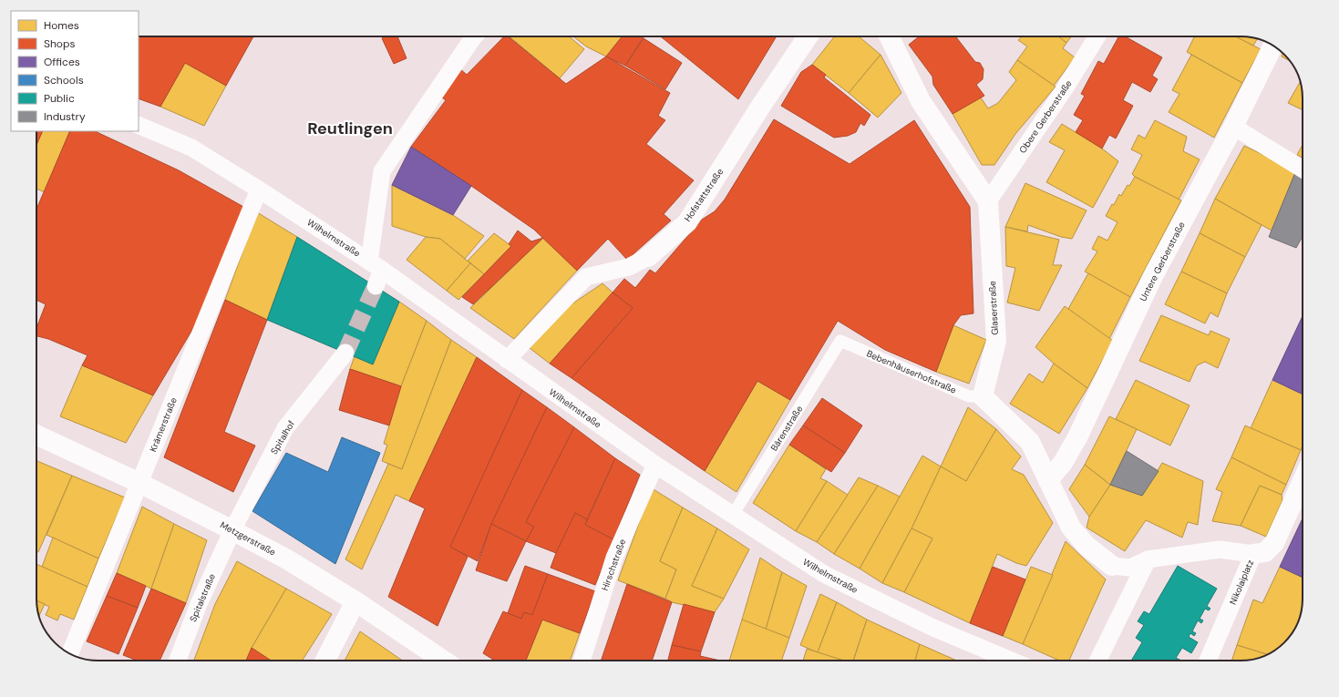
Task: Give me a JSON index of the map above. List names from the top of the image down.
{
  "streets": {
    "street": [
      "Obere Gerberstraße",
      "Hofstattstraße",
      "Wilhelmstraße",
      "Untere Gerberstraße",
      "Glaserstraße",
      "Krämerstraße",
      "Spitalhof",
      "Metzgerstraße",
      "Hirschstraße",
      "Nikolaiplatz",
      "Spitalstraße"
    ],
    "lane": ["Bebenhäuserhofstraße", "Bärenstraße"]
  },
  "crossings": [
    ["Obere Gerberstraße", "Glaserstraße"],
    ["Hofstattstraße", "Wilhelmstraße"],
    ["Wilhelmstraße", "Krämerstraße"],
    ["Wilhelmstraße", "Bärenstraße"],
    ["Wilhelmstraße", "Hirschstraße"],
    ["Glaserstraße", "Bebenhäuserhofstraße"],
    ["Bebenhäuserhofstraße", "Bärenstraße"],
    ["Krämerstraße", "Metzgerstraße"],
    ["Spitalhof", "Metzgerstraße"],
    ["Spitalhof", "Spitalstraße"],
    ["Metzgerstraße", "Spitalstraße"]
  ],
  "districts": ["Reutlingen"],
  "legend": [
    "Homes",
    "Shops",
    "Offices",
    "Schools",
    "Public",
    "Industry"
  ]
}
